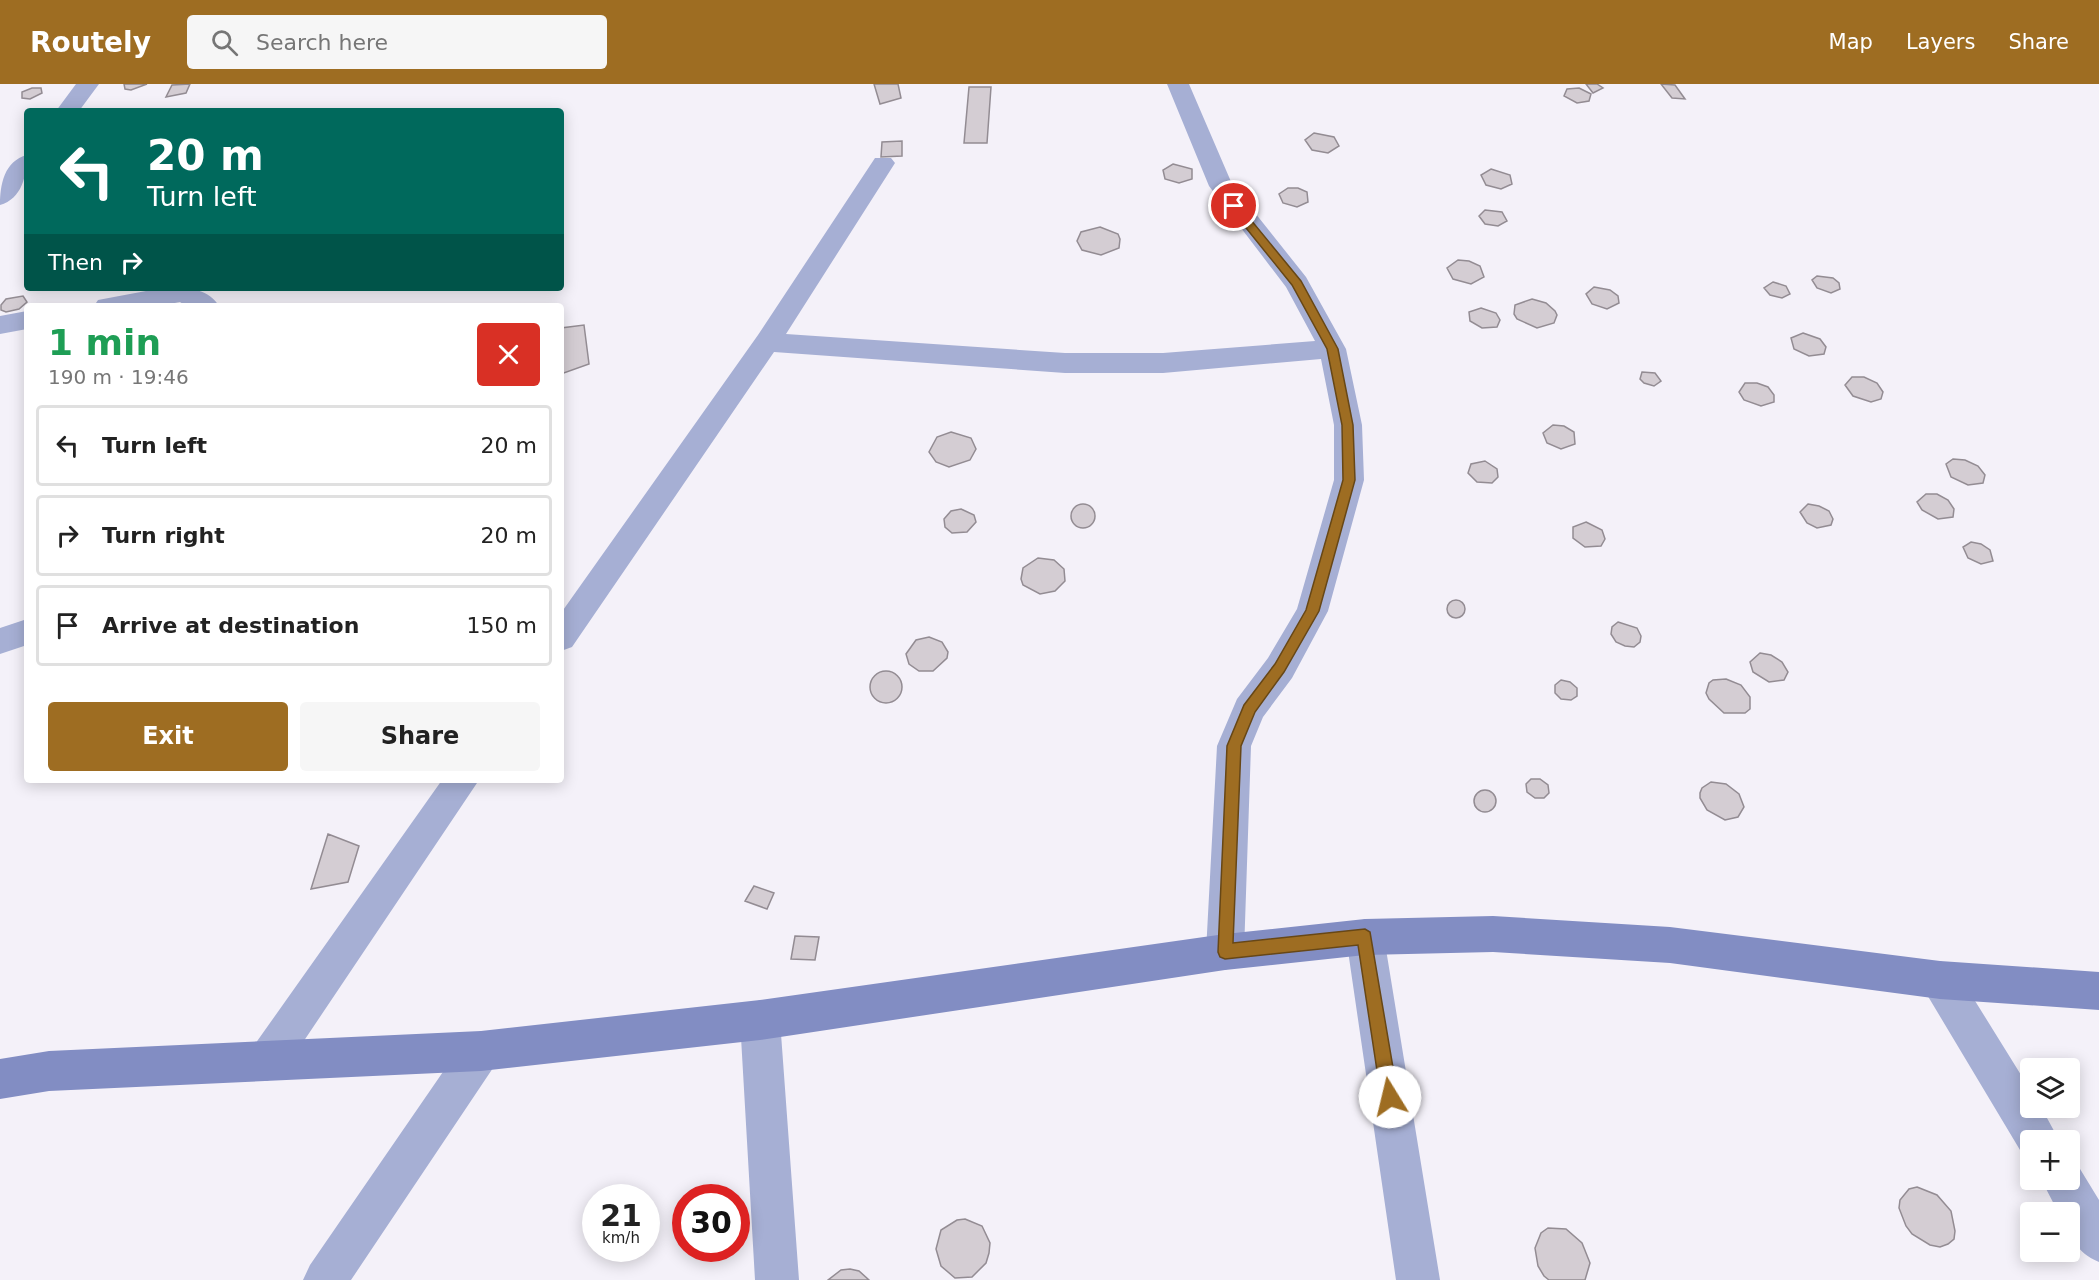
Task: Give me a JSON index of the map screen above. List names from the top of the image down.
{
  "page": {
    "header": "Routely",
    "search": "Search here",
    "nav": ["Map", "Layers", "Share"],
    "turn": ["20 m", "Turn left"],
    "then": "Then",
    "heading": ["1 min", "190 m · 19:46"],
    "list": [
      {
        "name": "Turn left",
        "value": "20 m"
      },
      {
        "name": "Turn right",
        "value": "20 m"
      },
      {
        "name": "Arrive at destination",
        "value": "150 m"
      }
    ],
    "buttons": ["Exit", "Share"],
    "map_buttons": ["+", "−"],
    "speed": "21 km/h",
    "limit": "30"
  }
}
